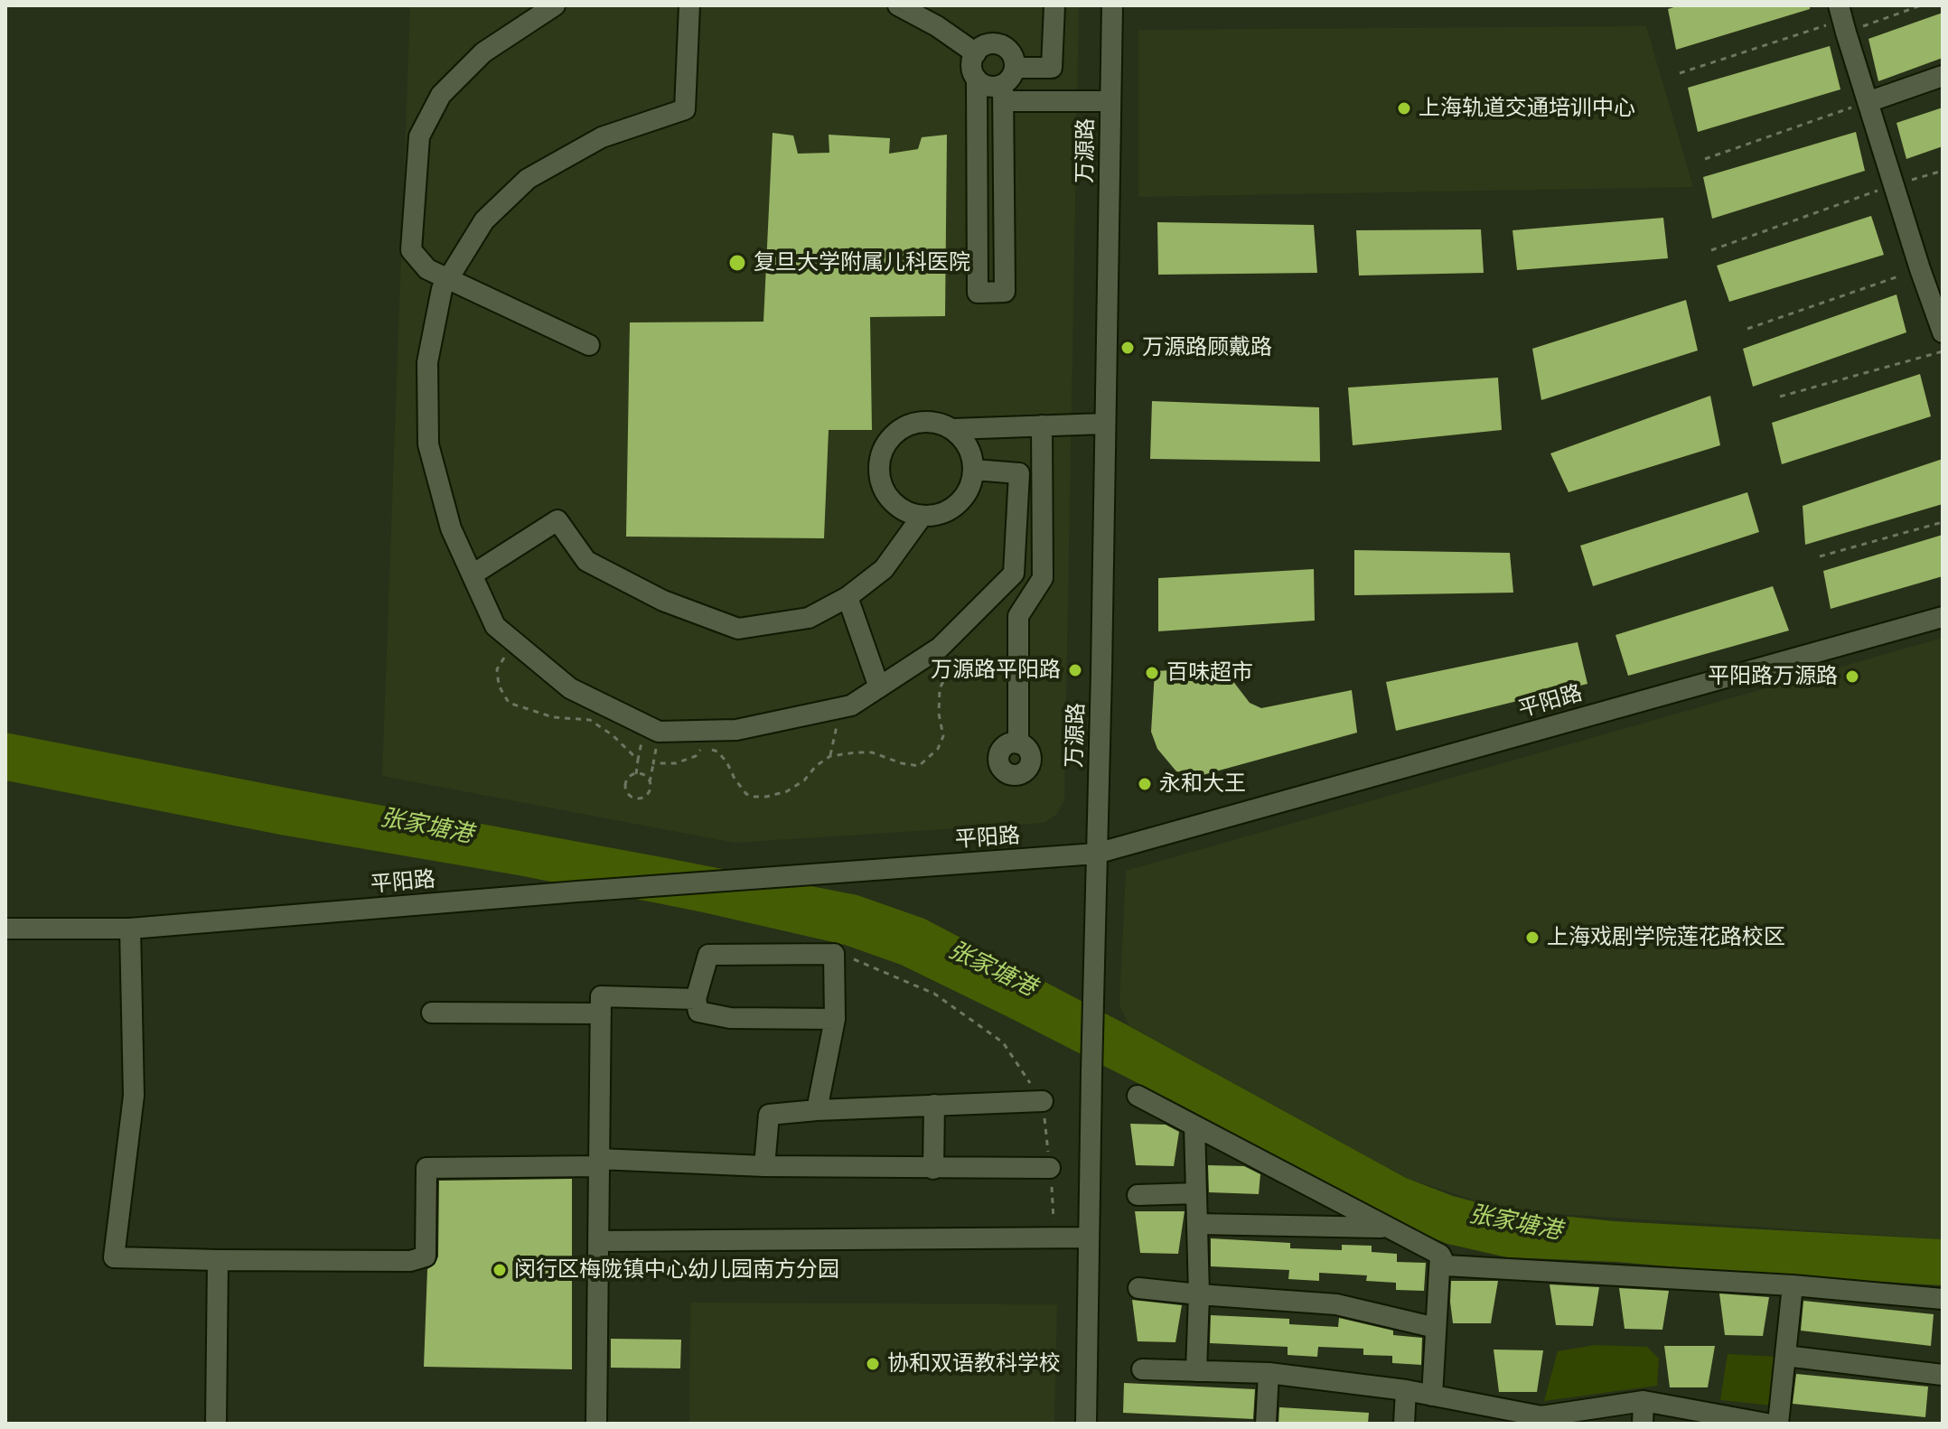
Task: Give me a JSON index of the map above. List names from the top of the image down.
{
  "streets": {
    "street": ["万源路", "平阳路"]
  },
  "crossings": [
    ["万源路", "平阳路"]
  ],
  "water": ["张家塘港"],
  "places": [
    "上海轨道交通培训中心",
    "复旦大学附属儿科医院",
    "万源路顾戴路",
    "万源路平阳路",
    "百味超市",
    "平阳路万源路",
    "永和大王",
    "上海戏剧学院莲花路校区",
    "闵行区梅陇镇中心幼儿园南方分园",
    "协和双语教科学校"
  ]
}
